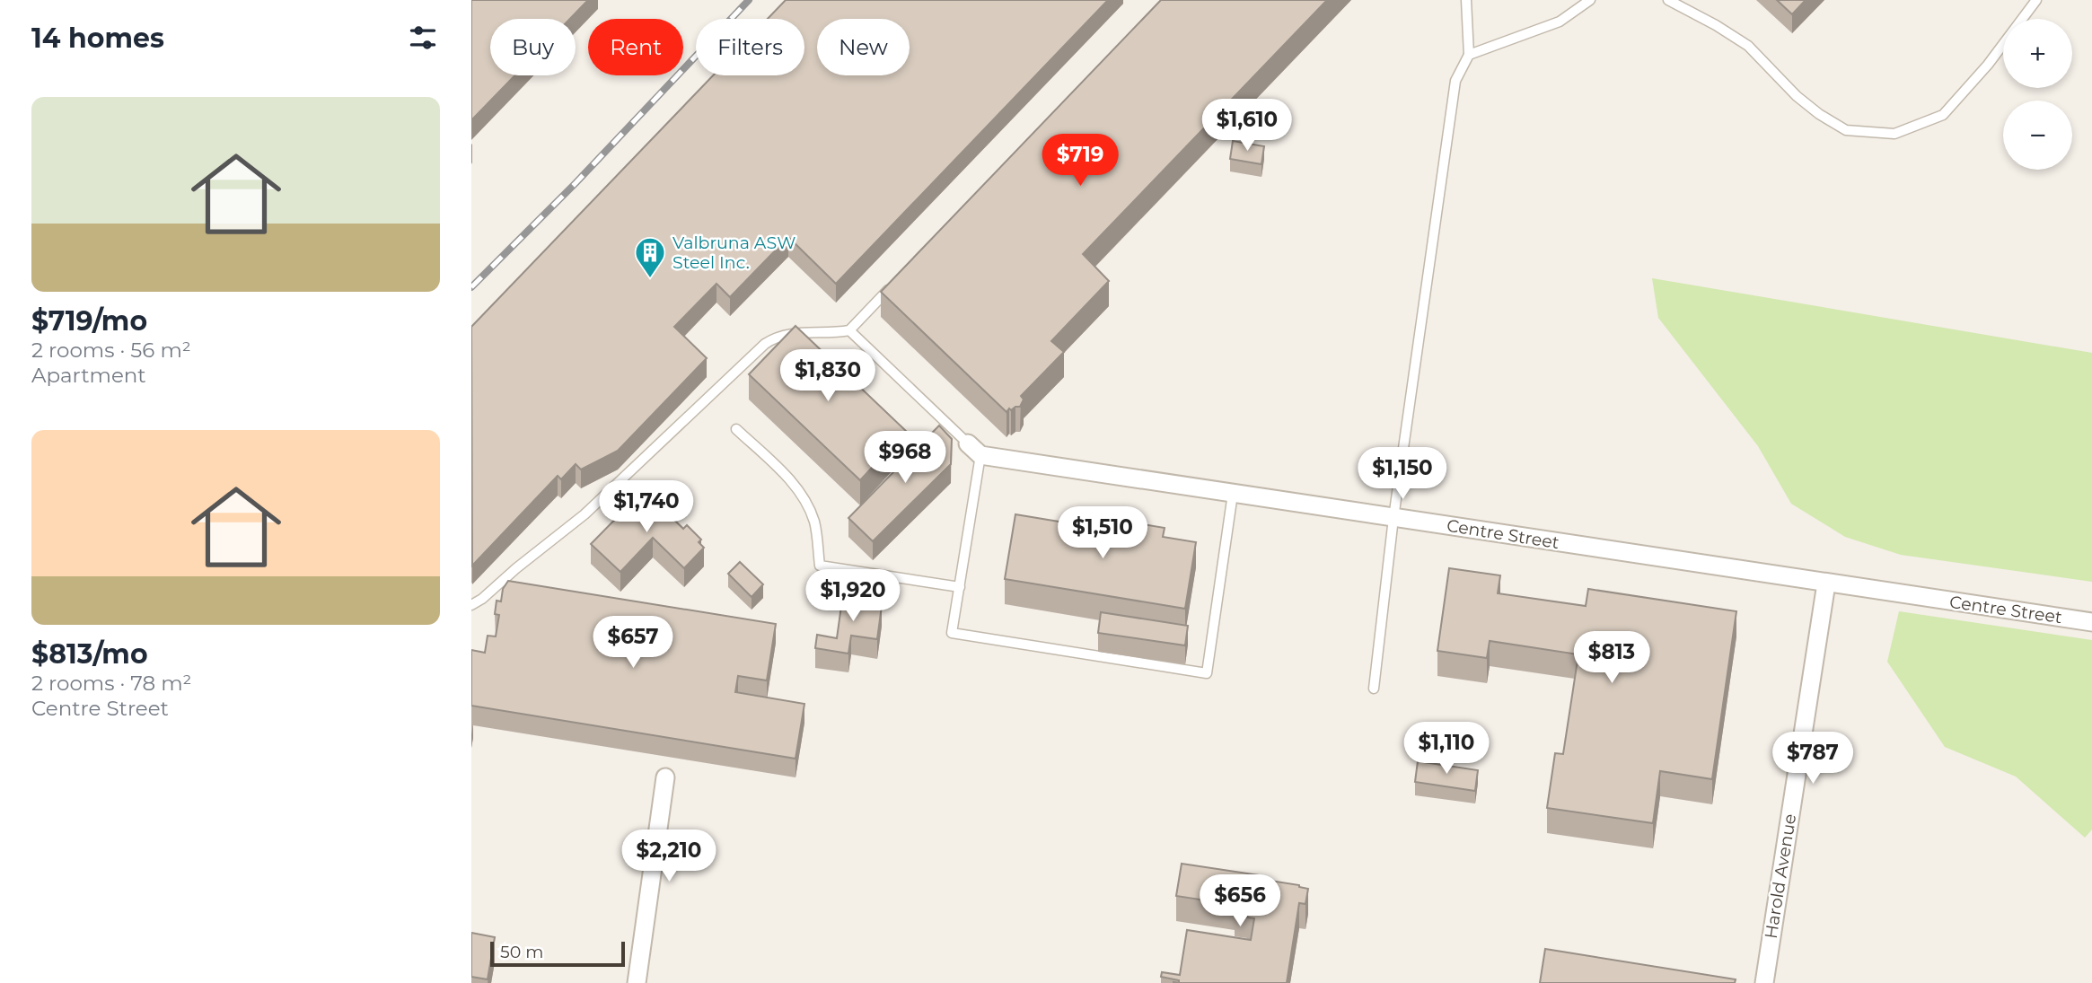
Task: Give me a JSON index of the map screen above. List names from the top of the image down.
{
  "streets": {
    "street": ["Centre Street", "Harold Avenue"]
  },
  "crossings": [
    ["Centre Street", "Harold Avenue"]
  ],
  "places": {
    "building": ["Valbruna ASW Steel Inc."]
  },
  "scale_bar": "50 m",
  "page": {
    "heading": "14 homes",
    "map_buttons": ["+", "−"],
    "chip": [
      "Buy",
      "Rent",
      "Filters",
      "New"
    ],
    "list": [
      {
        "name": "$719/mo",
        "note": "2 rooms · 56 m² · Apartment"
      },
      {
        "name": "$813/mo",
        "note": "2 rooms · 78 m² · Centre Street"
      }
    ],
    "price": [
      "$1,610",
      "$719",
      "$1,830",
      "$968",
      "$1,150",
      "$1,740",
      "$1,510",
      "$1,920",
      "$657",
      "$813",
      "$1,110",
      "$787",
      "$2,210",
      "$656"
    ],
    "scale": "50 m"
  }
}
